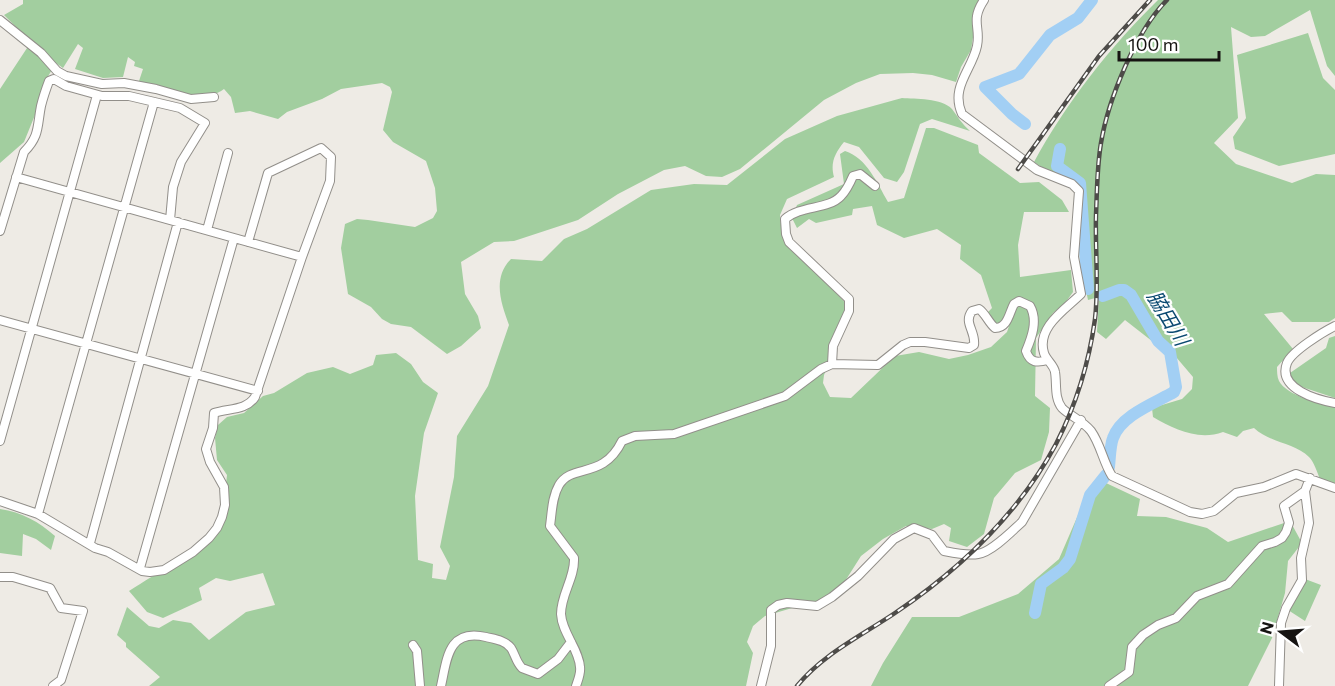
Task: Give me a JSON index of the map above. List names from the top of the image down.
{
  "water": ["脇田川"],
  "scale_bar": "100 m",
  "north": "left"
}
